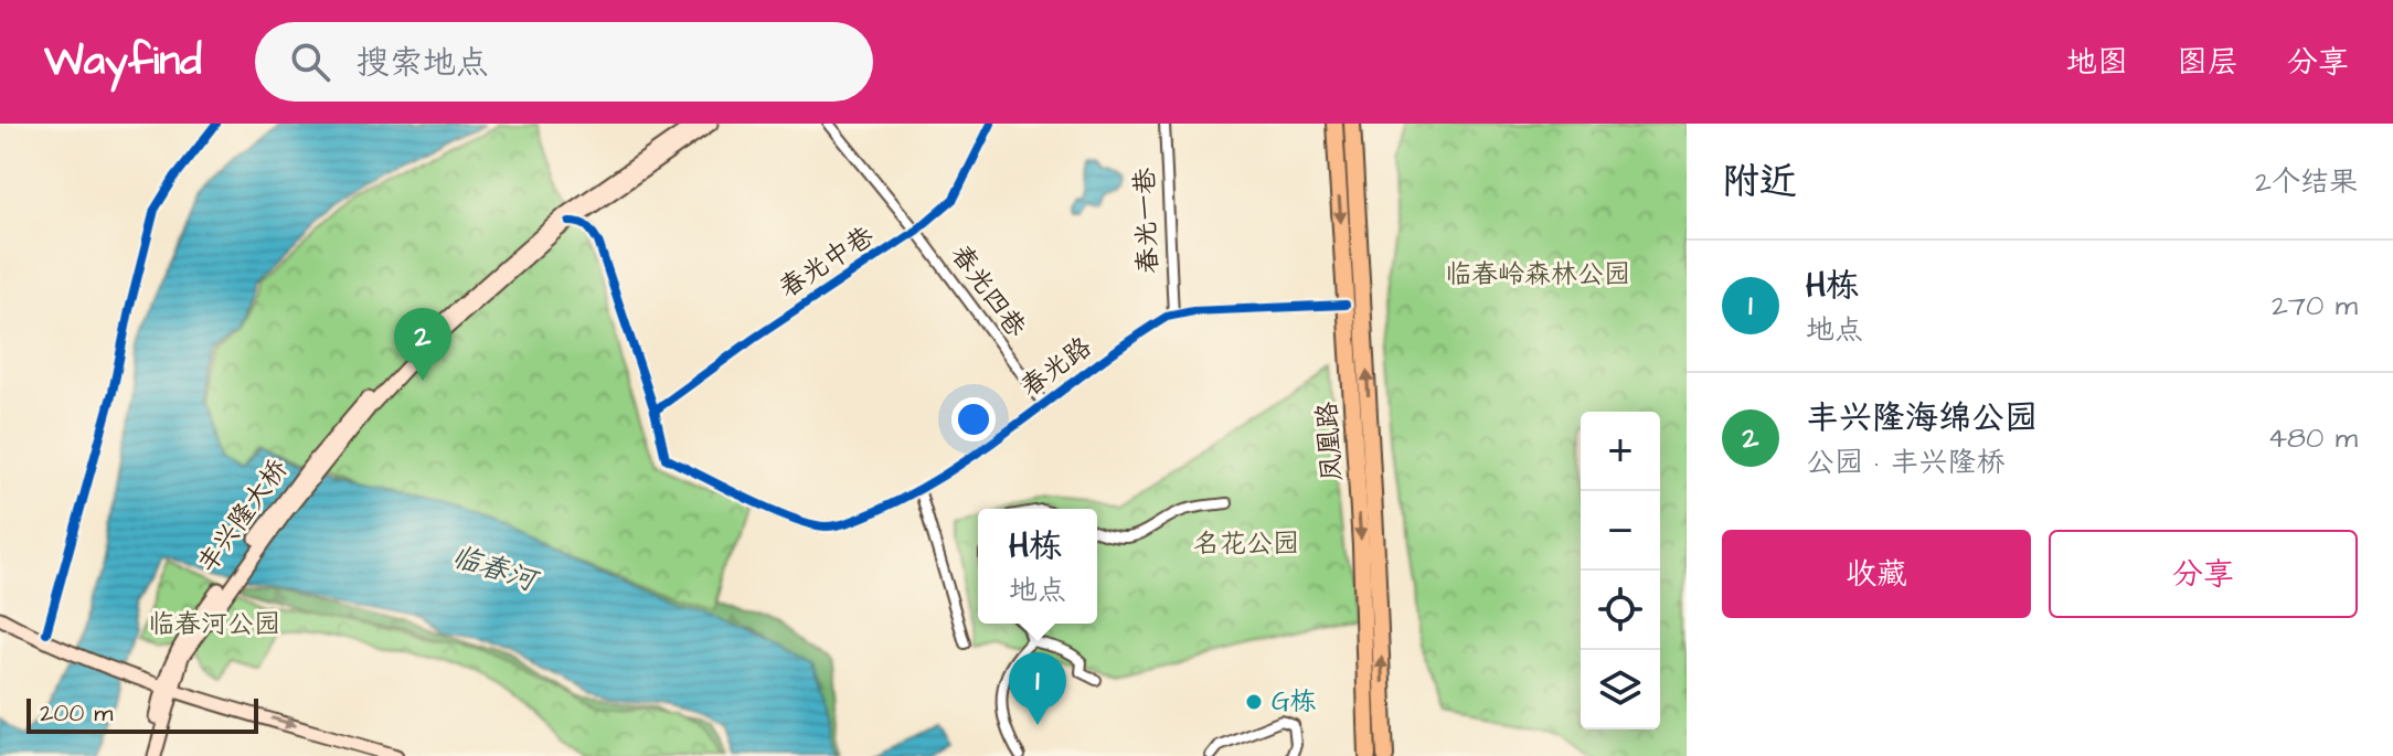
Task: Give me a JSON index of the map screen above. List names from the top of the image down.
{
  "streets": {
    "highway": ["凤凰路"],
    "main road": ["丰兴隆大桥"],
    "street": [
      "春光一巷",
      "春光中巷",
      "春光四巷",
      "春光路"
    ]
  },
  "crossings": [
    ["春光一巷", "春光路"],
    ["春光中巷", "春光四巷"],
    ["春光中巷", "春光路"],
    ["春光四巷", "春光路"],
    ["春光路", "凤凰路"]
  ],
  "water": ["临春河"],
  "parks": ["临春岭森林公园", "名花公园", "临春河公园"],
  "places": ["G栋"],
  "scale_bar": "200 m",
  "page": {
    "header": "Wayfind",
    "search": "搜索地点",
    "nav": ["地图", "图层", "分享"],
    "heading": ["附近", "2个结果"],
    "list": [
      {
        "mark": "1",
        "name": "H栋",
        "note": "地点",
        "value": "270 m"
      },
      {
        "mark": "2",
        "name": "丰兴隆海绵公园",
        "note": "公园 · 丰兴隆桥",
        "value": "480 m"
      }
    ],
    "pins": ["2", "1"],
    "map_buttons": ["+", "−"],
    "buttons": ["收藏", "分享"],
    "popup": ["H栋", "地点"],
    "scale": "200 m"
  }
}
